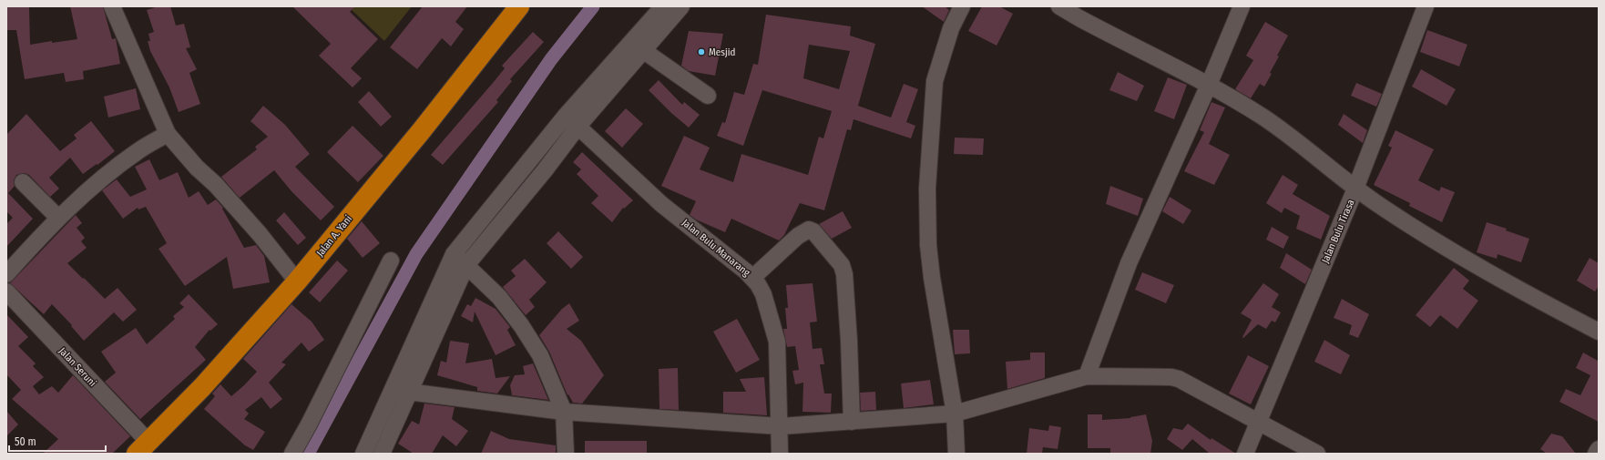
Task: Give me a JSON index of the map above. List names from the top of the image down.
{
  "streets": {
    "highway": ["Jalan A. Yani"],
    "street": ["Jalan Bulu Tirasa", "Jalan Bulu Manarang", "Jalan Seruni"]
  },
  "crossings": [
    ["Jalan A. Yani", "Jalan Seruni"]
  ],
  "places": ["Mesjid"],
  "scale_bar": "50 m"
}
